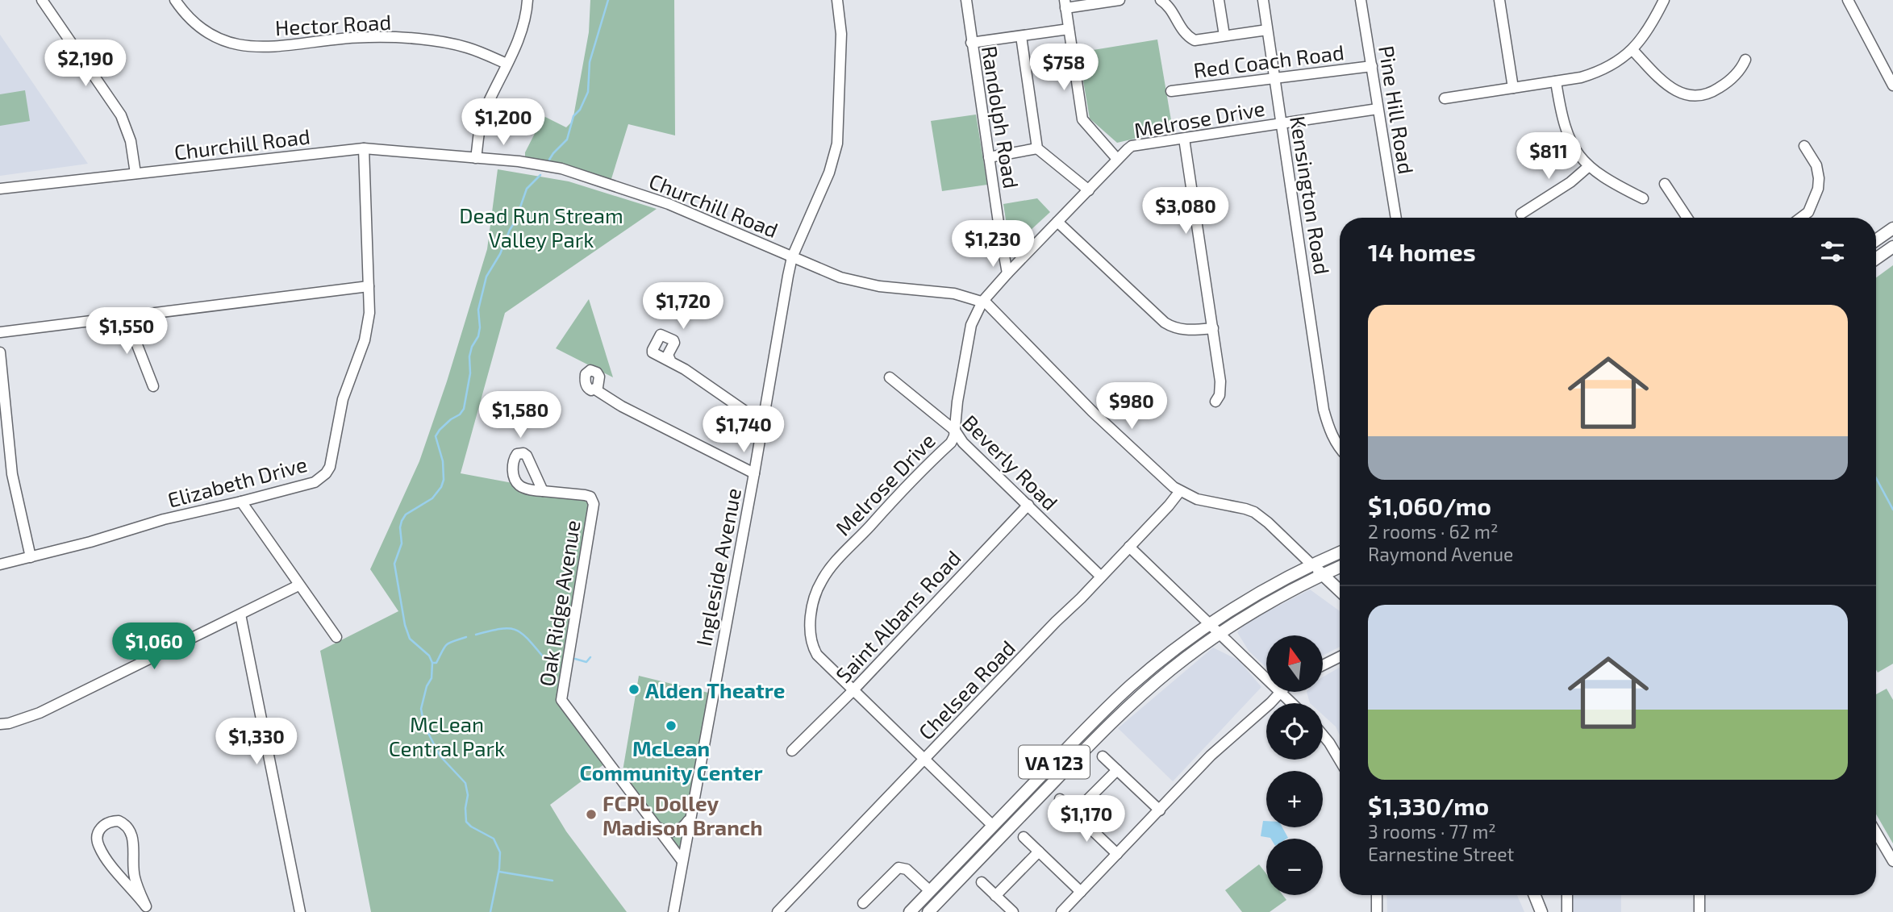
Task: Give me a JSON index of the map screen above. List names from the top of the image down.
{
  "streets": {
    "main road": ["VA 123"],
    "street": [
      "Hector Road",
      "Red Coach Road",
      "Pine Hill Road",
      "Randolph Road",
      "Melrose Drive",
      "Churchill Road",
      "Kensington Road",
      "Beverly Road",
      "Elizabeth Drive",
      "Ingleside Avenue",
      "Oak Ridge Avenue",
      "Saint Albans Road",
      "Chelsea Road"
    ]
  },
  "crossings": [
    ["Red Coach Road", "Pine Hill Road"],
    ["Red Coach Road", "Kensington Road"],
    ["Pine Hill Road", "Melrose Drive"],
    ["Randolph Road", "Melrose Drive"],
    ["Melrose Drive", "Churchill Road"],
    ["Melrose Drive", "Kensington Road"],
    ["Melrose Drive", "Beverly Road"],
    ["Melrose Drive", "Saint Albans Road"],
    ["Churchill Road", "Elizabeth Drive"],
    ["Churchill Road", "Ingleside Avenue"],
    ["Churchill Road", "Chelsea Road"],
    ["Churchill Road", "VA 123"],
    ["Beverly Road", "Saint Albans Road"],
    ["Beverly Road", "Chelsea Road"],
    ["Ingleside Avenue", "Oak Ridge Avenue"]
  ],
  "parks": ["Dead Run Stream Valley Park", "McLean Central Park"],
  "places": ["Alden Theatre", "McLean Community Center", "FCPL Dolley Madison Branch"],
  "north": "top",
  "page": {
    "price": [
      "$2,190",
      "$758",
      "$1,200",
      "$811",
      "$3,080",
      "$1,230",
      "$1,720",
      "$1,550",
      "$980",
      "$1,580",
      "$1,740",
      "$1,060",
      "$1,330",
      "$1,170"
    ],
    "heading": "14 homes",
    "list": [
      {
        "name": "$1,060/mo",
        "note": "2 rooms · 62 m² · Raymond Avenue"
      },
      {
        "name": "$1,330/mo",
        "note": "3 rooms · 77 m² · Earnestine Street"
      }
    ],
    "map_buttons": ["+", "−"]
  }
}
